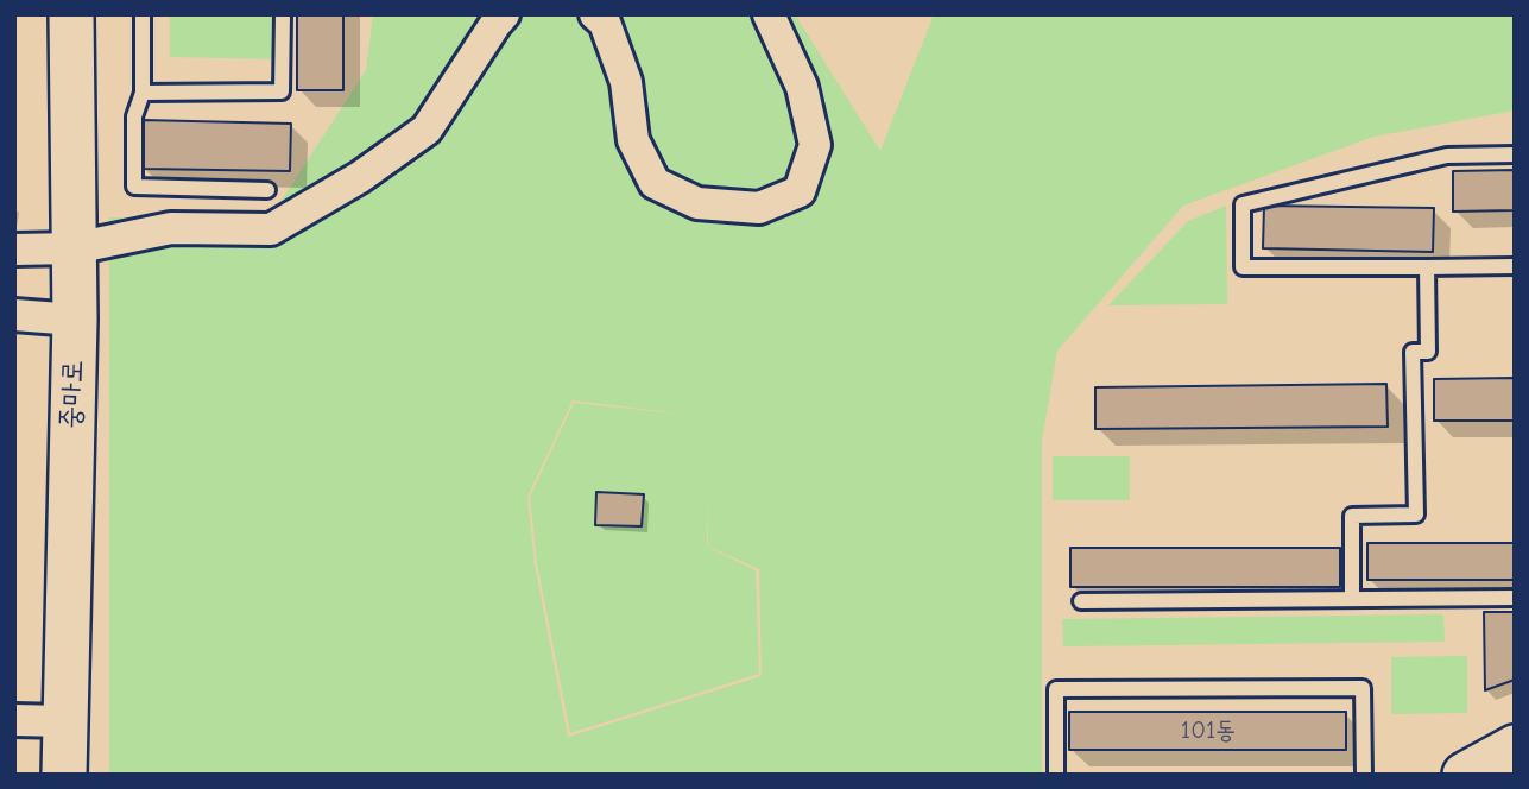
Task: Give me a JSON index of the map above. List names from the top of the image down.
{
  "streets": {
    "main road": ["중마로"]
  },
  "house_numbers": ["101동"]
}
